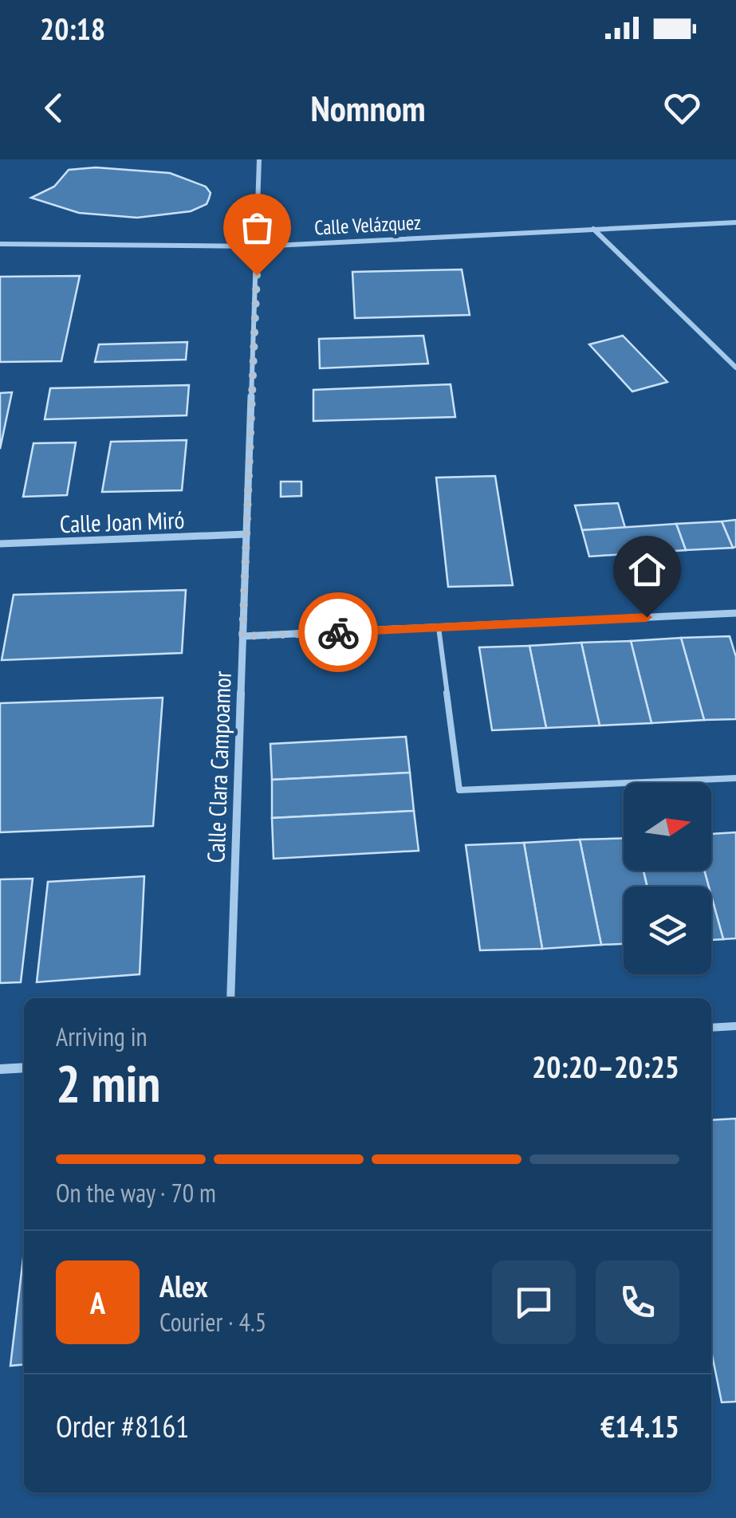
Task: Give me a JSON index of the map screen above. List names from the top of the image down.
{
  "streets": {
    "street": ["Calle Velázquez", "Calle Joan Miró", "Calle Clara Campoamor"]
  },
  "crossings": [
    ["Calle Velázquez", "Calle Clara Campoamor"],
    ["Calle Joan Miró", "Calle Clara Campoamor"]
  ],
  "north": "right",
  "page": {
    "status": "20:18",
    "header": "Nomnom",
    "heading": ["2 min", "Arriving in", "20:20–20:25"],
    "panel": [
      "Alex",
      "Courier · 4.5",
      "Order #8161",
      "€14.15"
    ],
    "bar": "On the way · 70 m",
    "round": "A"
  }
}
